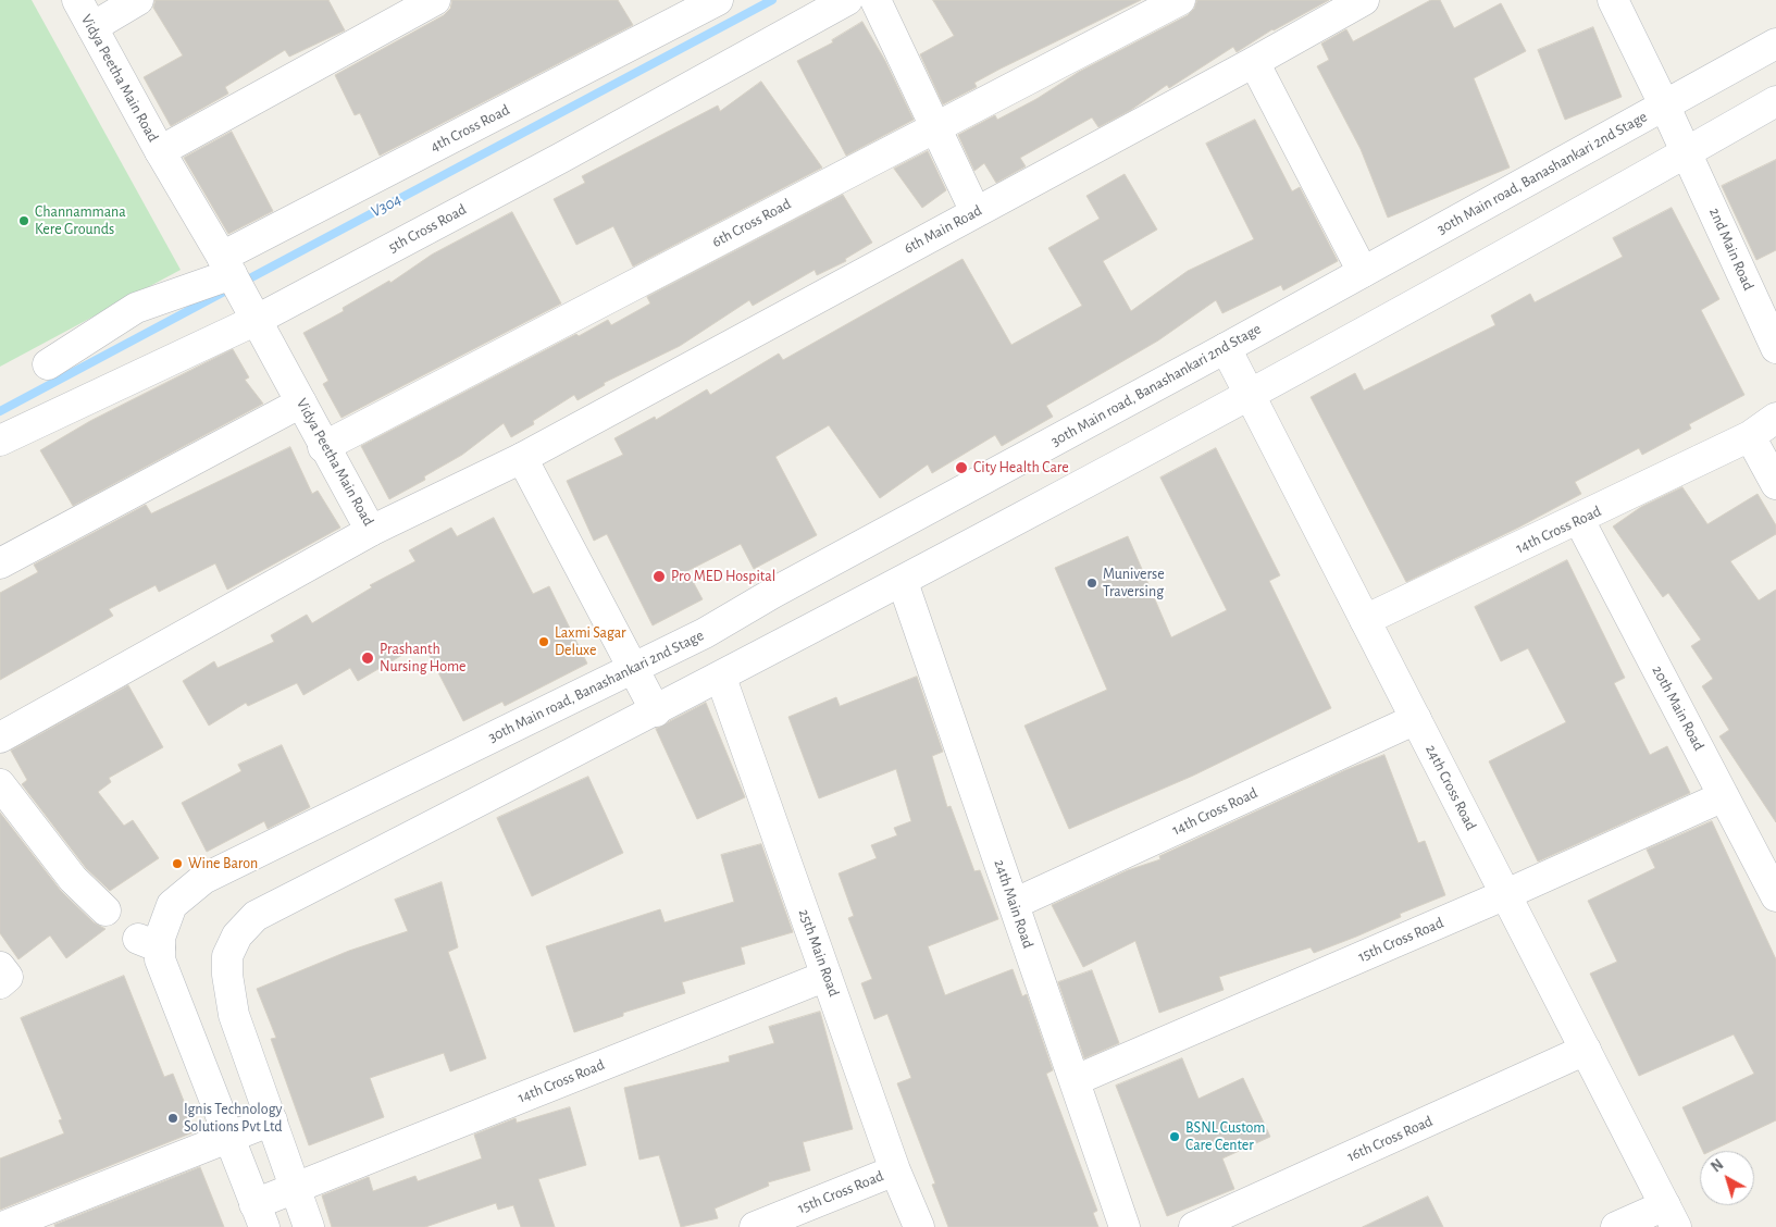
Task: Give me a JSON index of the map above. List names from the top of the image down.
{
  "streets": {
    "street": [
      "Vidya Peetha Main Road",
      "4th Cross Road",
      "30th Main road, Banashankari 2nd Stage",
      "6th Cross Road",
      "5th Cross Road",
      "6th Main Road",
      "2nd Main Road",
      "14th Cross Road",
      "20th Main Road",
      "24th Cross Road",
      "24th Main Road",
      "15th Cross Road",
      "25th Main Road",
      "16th Cross Road"
    ]
  },
  "crossings": [
    ["Vidya Peetha Main Road", "4th Cross Road"],
    ["Vidya Peetha Main Road", "6th Cross Road"],
    ["Vidya Peetha Main Road", "5th Cross Road"],
    ["Vidya Peetha Main Road", "6th Main Road"],
    ["4th Cross Road", "5th Cross Road"],
    ["30th Main road, Banashankari 2nd Stage", "2nd Main Road"],
    ["30th Main road, Banashankari 2nd Stage", "14th Cross Road"],
    ["30th Main road, Banashankari 2nd Stage", "24th Cross Road"],
    ["14th Cross Road", "20th Main Road"],
    ["14th Cross Road", "24th Cross Road"],
    ["14th Cross Road", "24th Main Road"],
    ["14th Cross Road", "25th Main Road"],
    ["20th Main Road", "15th Cross Road"],
    ["24th Cross Road", "15th Cross Road"],
    ["24th Cross Road", "16th Cross Road"],
    ["24th Main Road", "15th Cross Road"],
    ["15th Cross Road", "25th Main Road"]
  ],
  "water": ["V304"],
  "places": [
    "Channammana Kere Grounds",
    "City Health Care",
    "Pro MED Hospital",
    "Muniverse Traversing",
    "Laxmi Sagar Deluxe",
    "Prashanth Nursing Home",
    "Wine Baron",
    "Ignis Technology Solutions Pvt Ltd",
    "BSNL Custom Care Center"
  ],
  "north": "top left"
}
